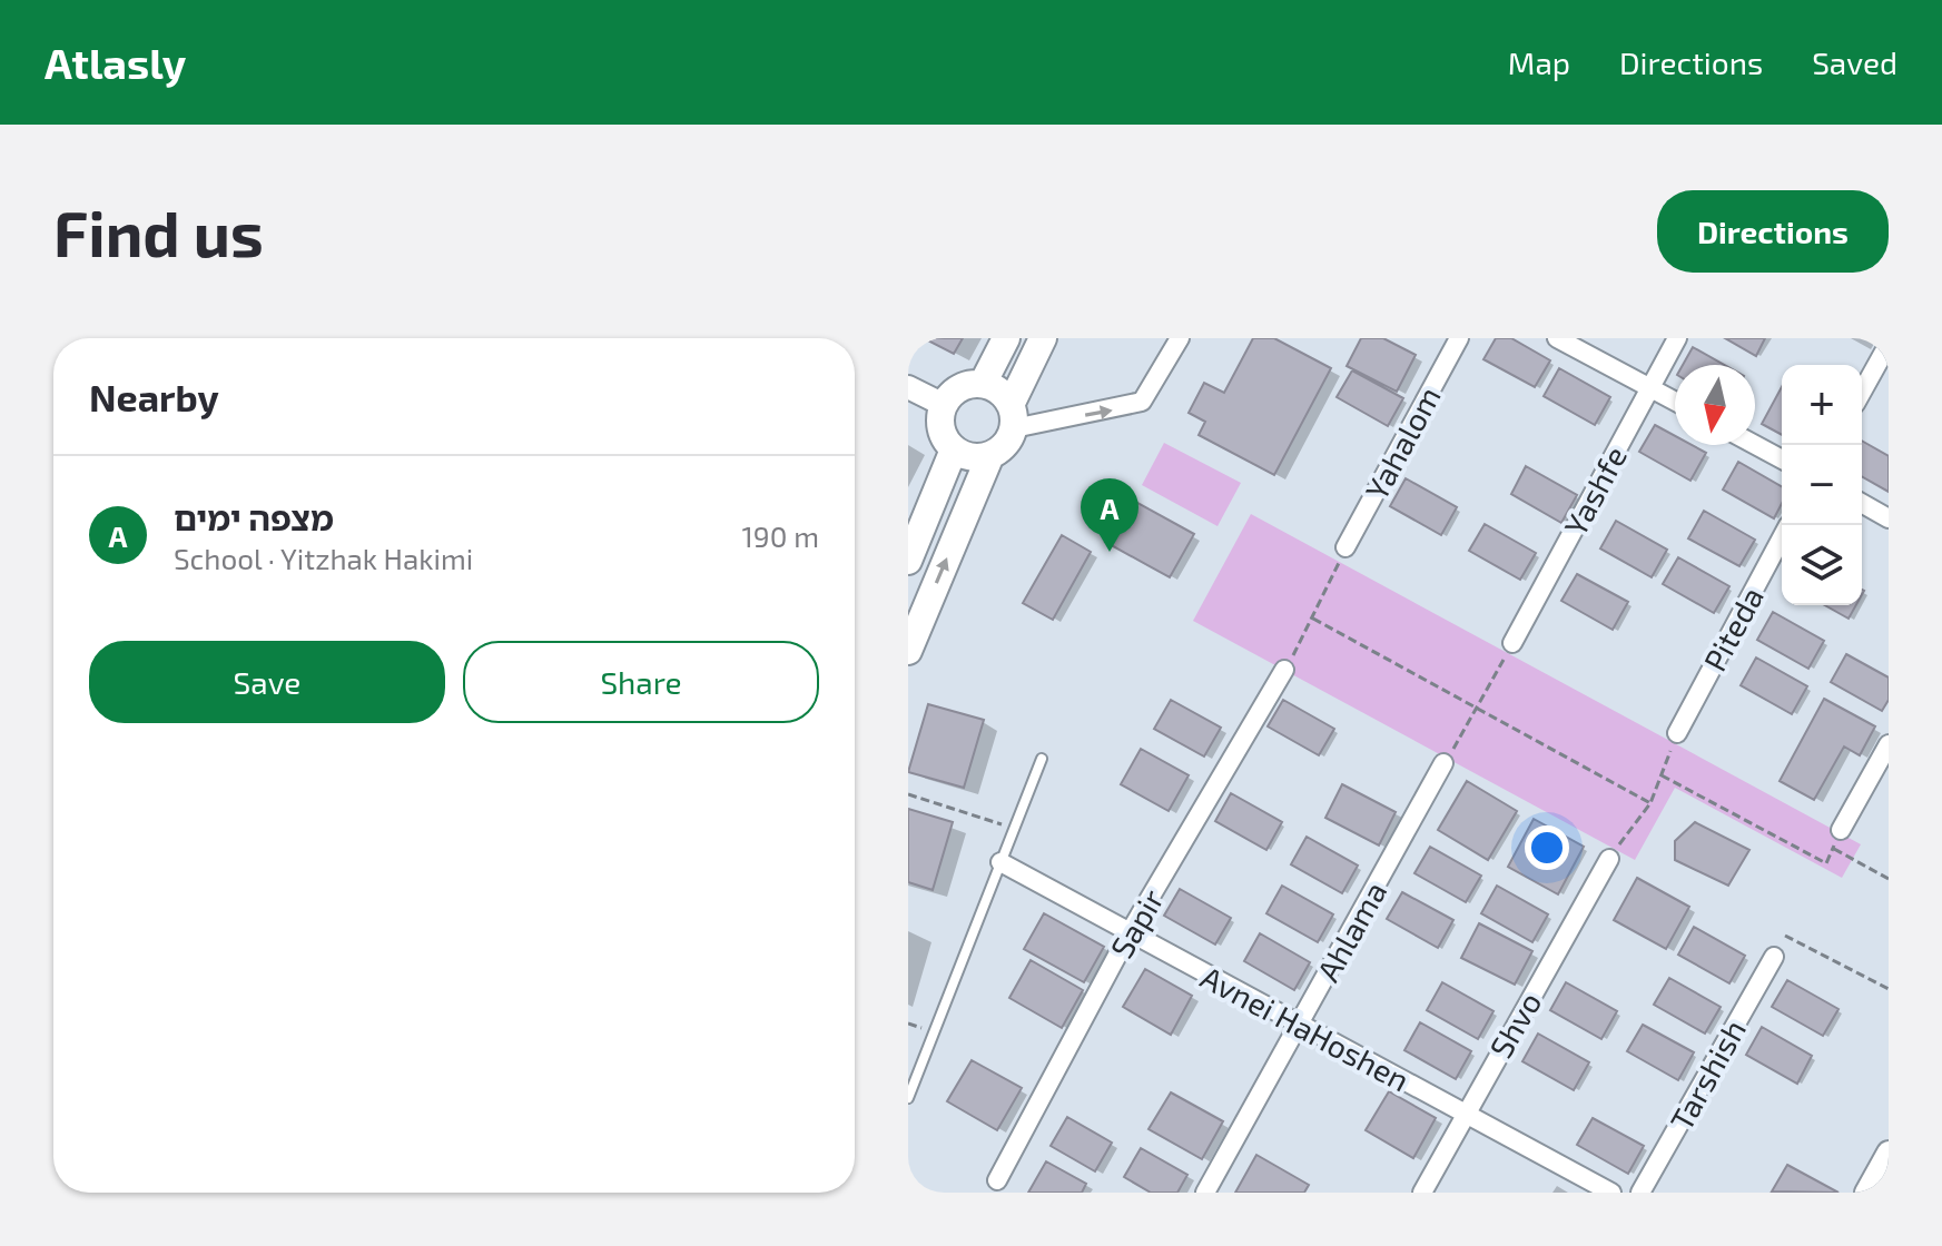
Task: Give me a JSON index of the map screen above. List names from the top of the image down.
{
  "streets": {
    "street": [
      "Yahalom",
      "Yashfe",
      "Piteda",
      "Sapir",
      "Ahlama",
      "Shvo",
      "Avnei HaHoshen",
      "Tarshish"
    ]
  },
  "crossings": [
    ["Sapir", "Avnei HaHoshen"],
    ["Ahlama", "Avnei HaHoshen"],
    ["Shvo", "Avnei HaHoshen"]
  ],
  "north": "bottom",
  "page": {
    "header": "Atlasly",
    "nav": ["Map", "Directions", "Saved"],
    "buttons": [
      "Directions",
      ["Save", "Share"]
    ],
    "title": "Find us",
    "heading": "Nearby",
    "map_buttons": ["+", "−"],
    "list": [
      {
        "mark": "A",
        "name": "מצפה ימים",
        "note": "School · Yitzhak Hakimi",
        "value": "190 m"
      }
    ],
    "pins": "A"
  }
}
